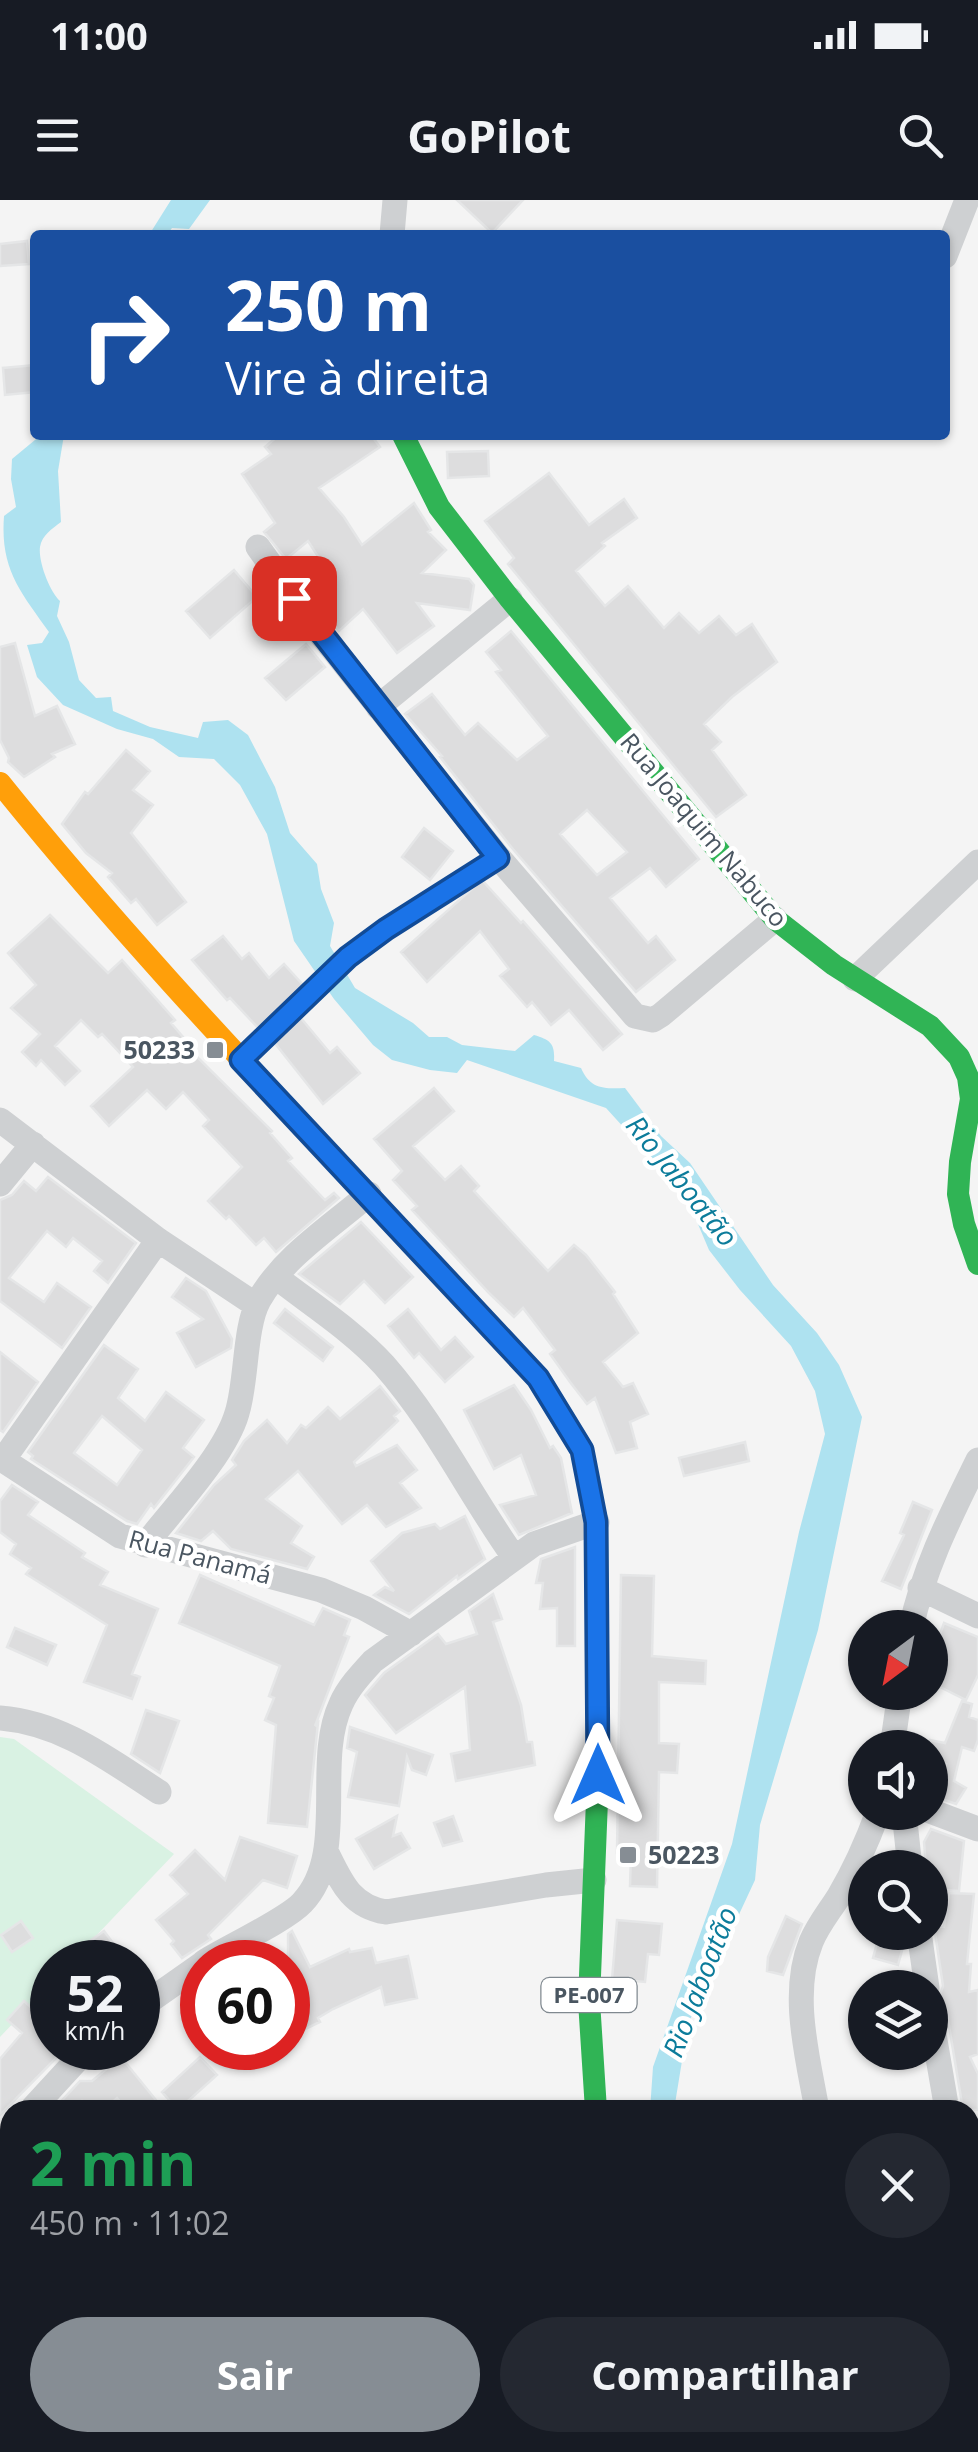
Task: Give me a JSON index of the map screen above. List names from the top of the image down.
{
  "streets": {
    "main road": ["Rua Joaquim Nabuco", "PE-007"],
    "street": ["Rua Panamá"]
  },
  "water": ["Rio Jaboatão"],
  "places": {
    "transit": ["50233", "50223"]
  },
  "north": "bottom left",
  "page": {
    "status": "11:00",
    "header": "GoPilot",
    "turn": ["250 m", "Vire à direita"],
    "speed": "52 km/h",
    "limit": "60",
    "heading": ["2 min", "450 m · 11:02"],
    "buttons": ["Sair", "Compartilhar"]
  }
}
